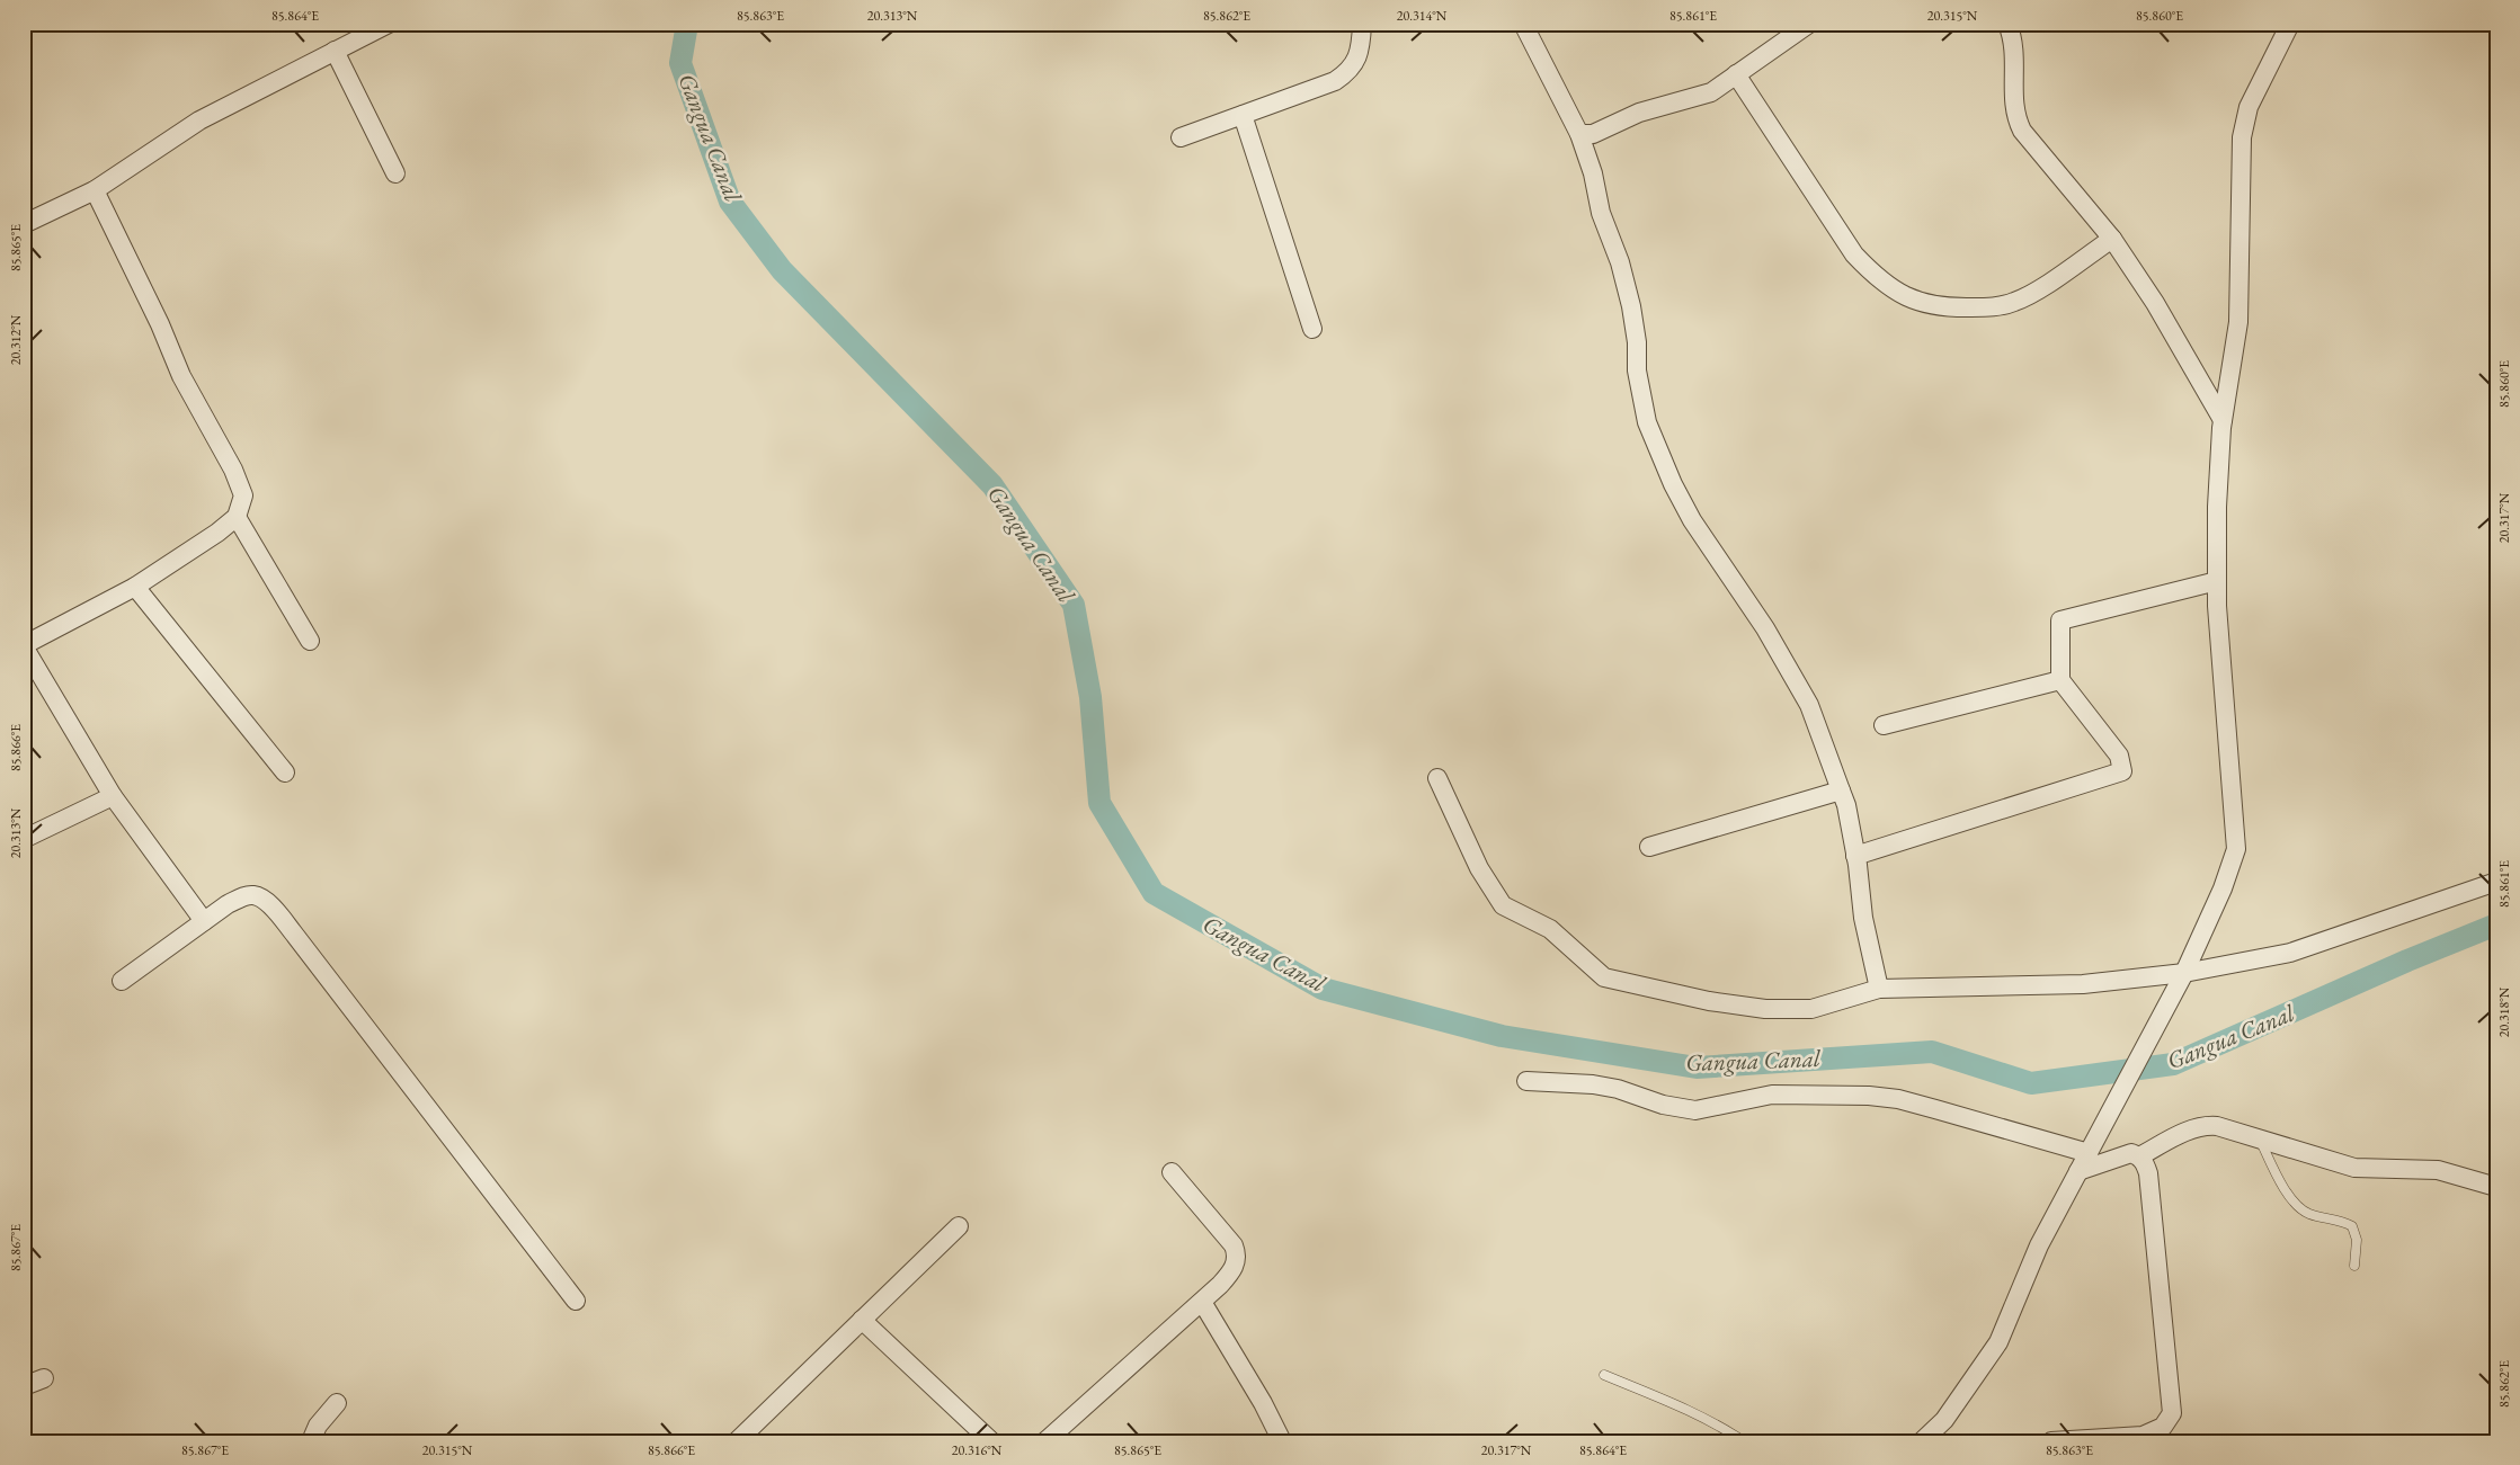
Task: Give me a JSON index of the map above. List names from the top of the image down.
{
  "water": ["Gangua Canal"],
  "coordinates": [
    "85.864°E",
    "85.863°E",
    "20.313°N",
    "85.862°E",
    "20.314°N",
    "85.861°E",
    "20.315°N",
    "85.860°E",
    "85.865°E",
    "20.312°N",
    "20.317°N",
    "85.866°E",
    "20.318°N",
    "85.867°E",
    "20.316°N"
  ]
}
